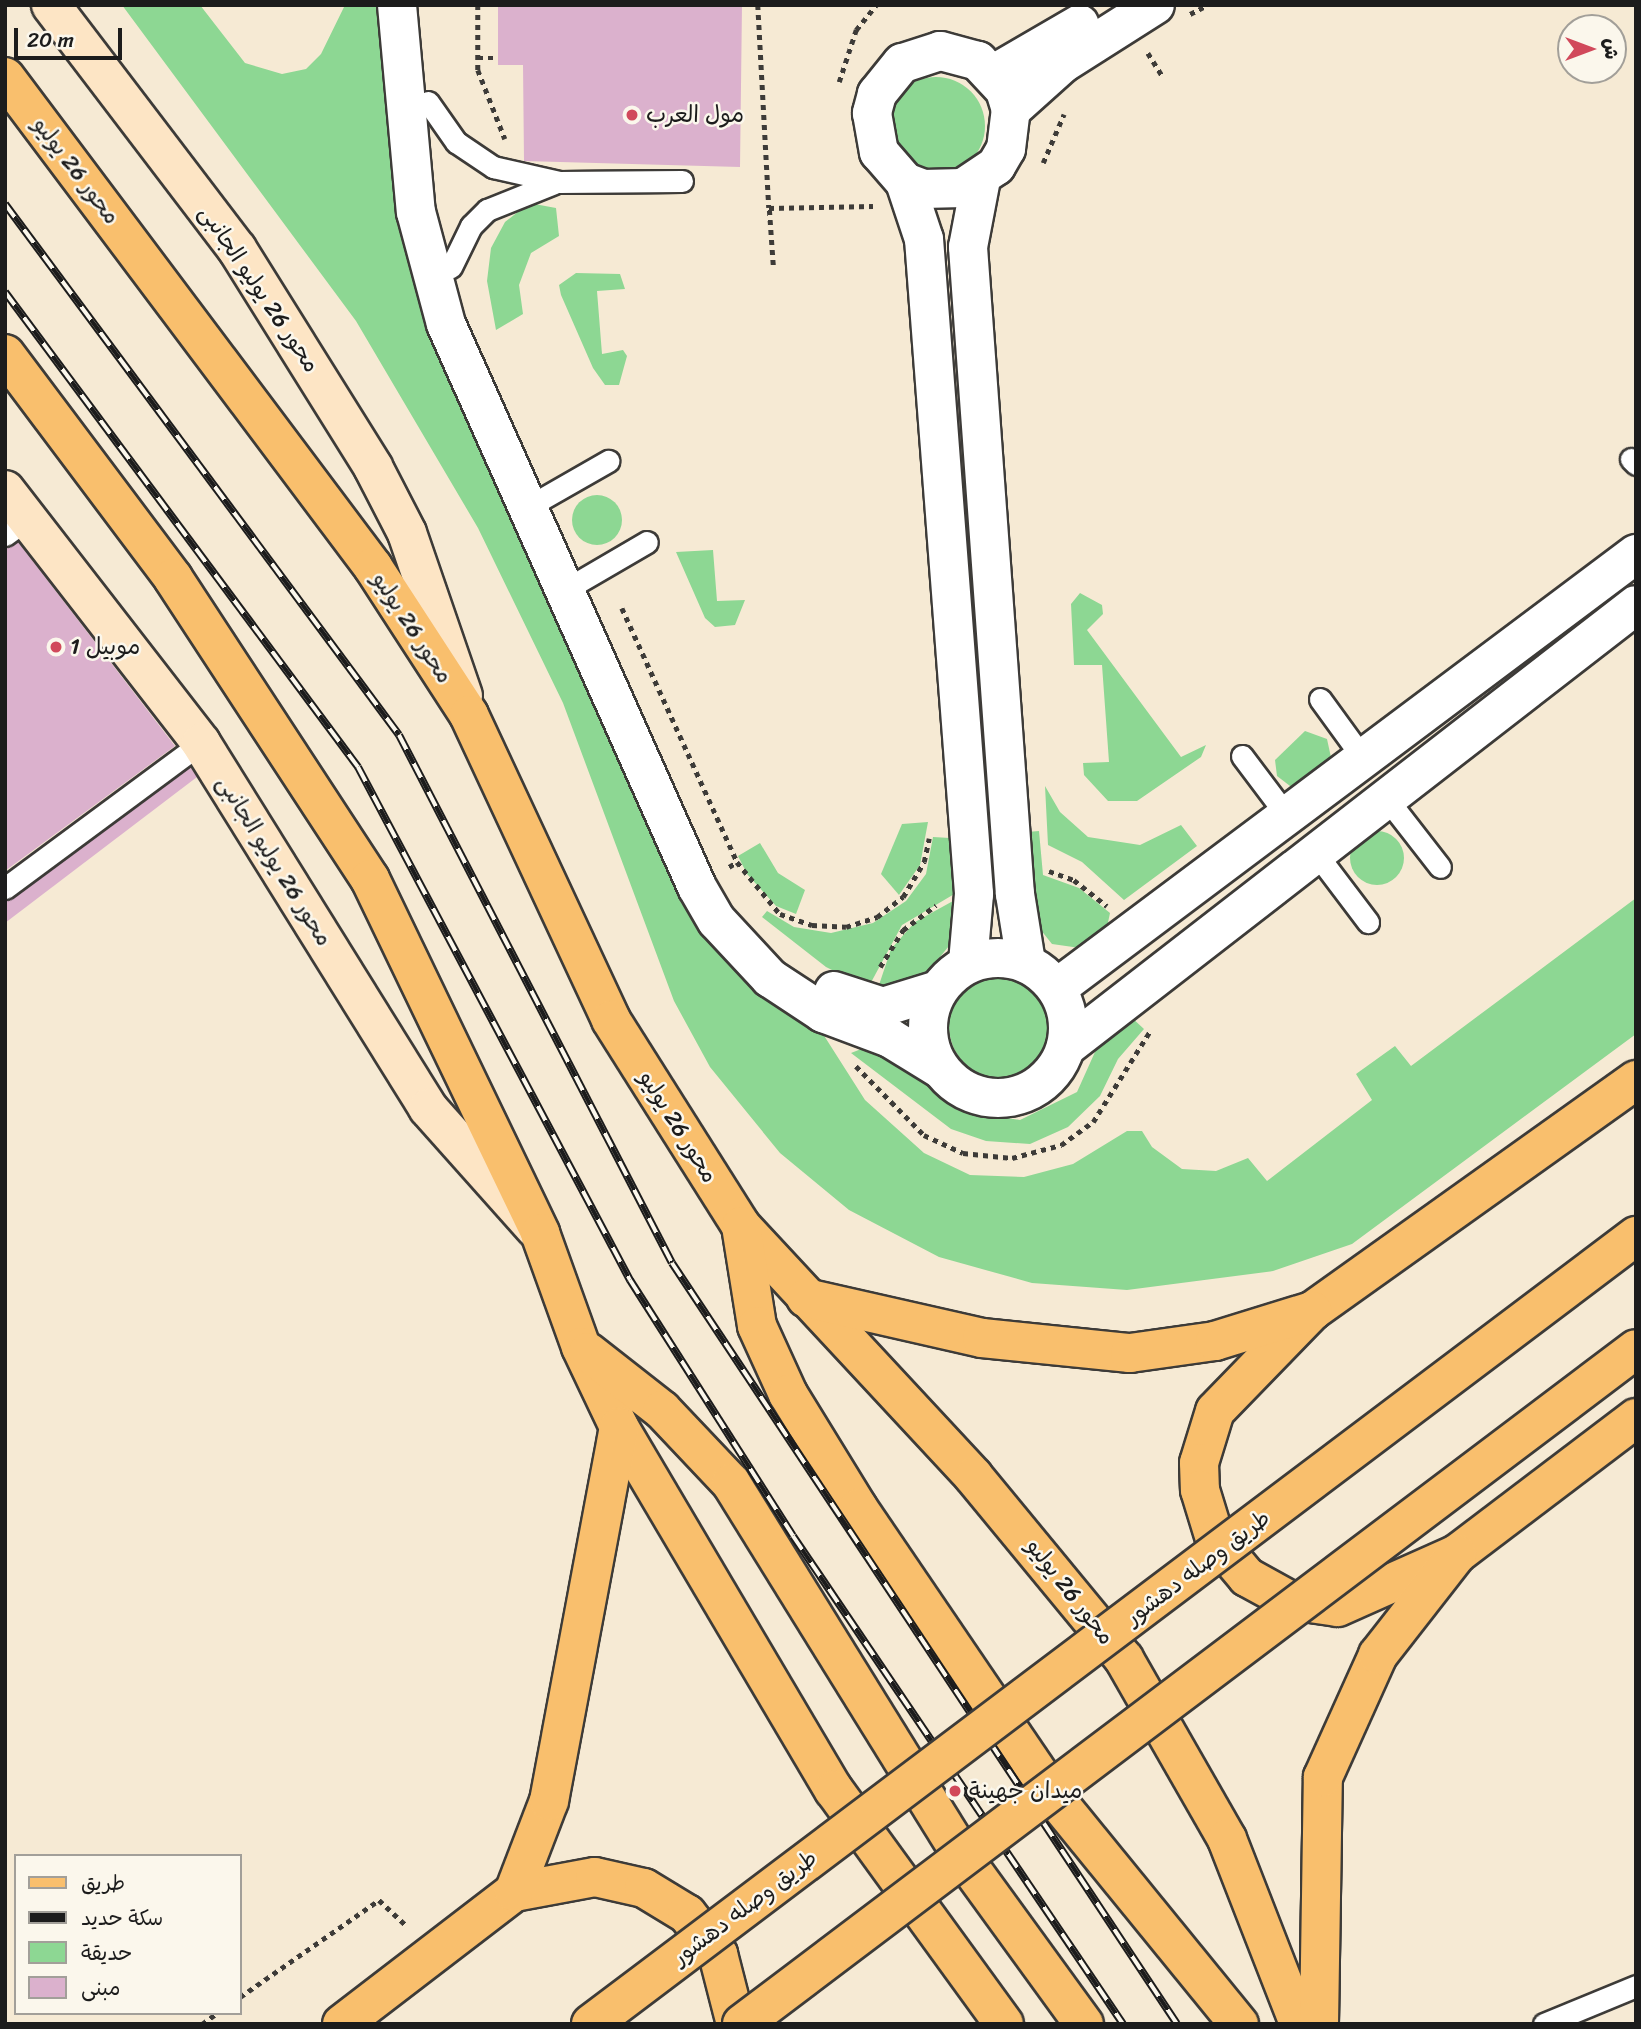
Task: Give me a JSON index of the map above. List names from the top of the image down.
{
  "streets": {
    "main road": ["محور 26 يوليو", "محور 26 يوليو الجانبى", "طريق وصله دهشور"]
  },
  "crossings": [
    ["محور 26 يوليو", "محور 26 يوليو الجانبى"]
  ],
  "places": ["مول العرب", "موبيل 1", "ميدان جهينة"],
  "legend": [
    "طريق",
    "سكة حديد",
    "حديقة",
    "مبنى"
  ],
  "scale_bar": "20 m",
  "north": "right"
}
